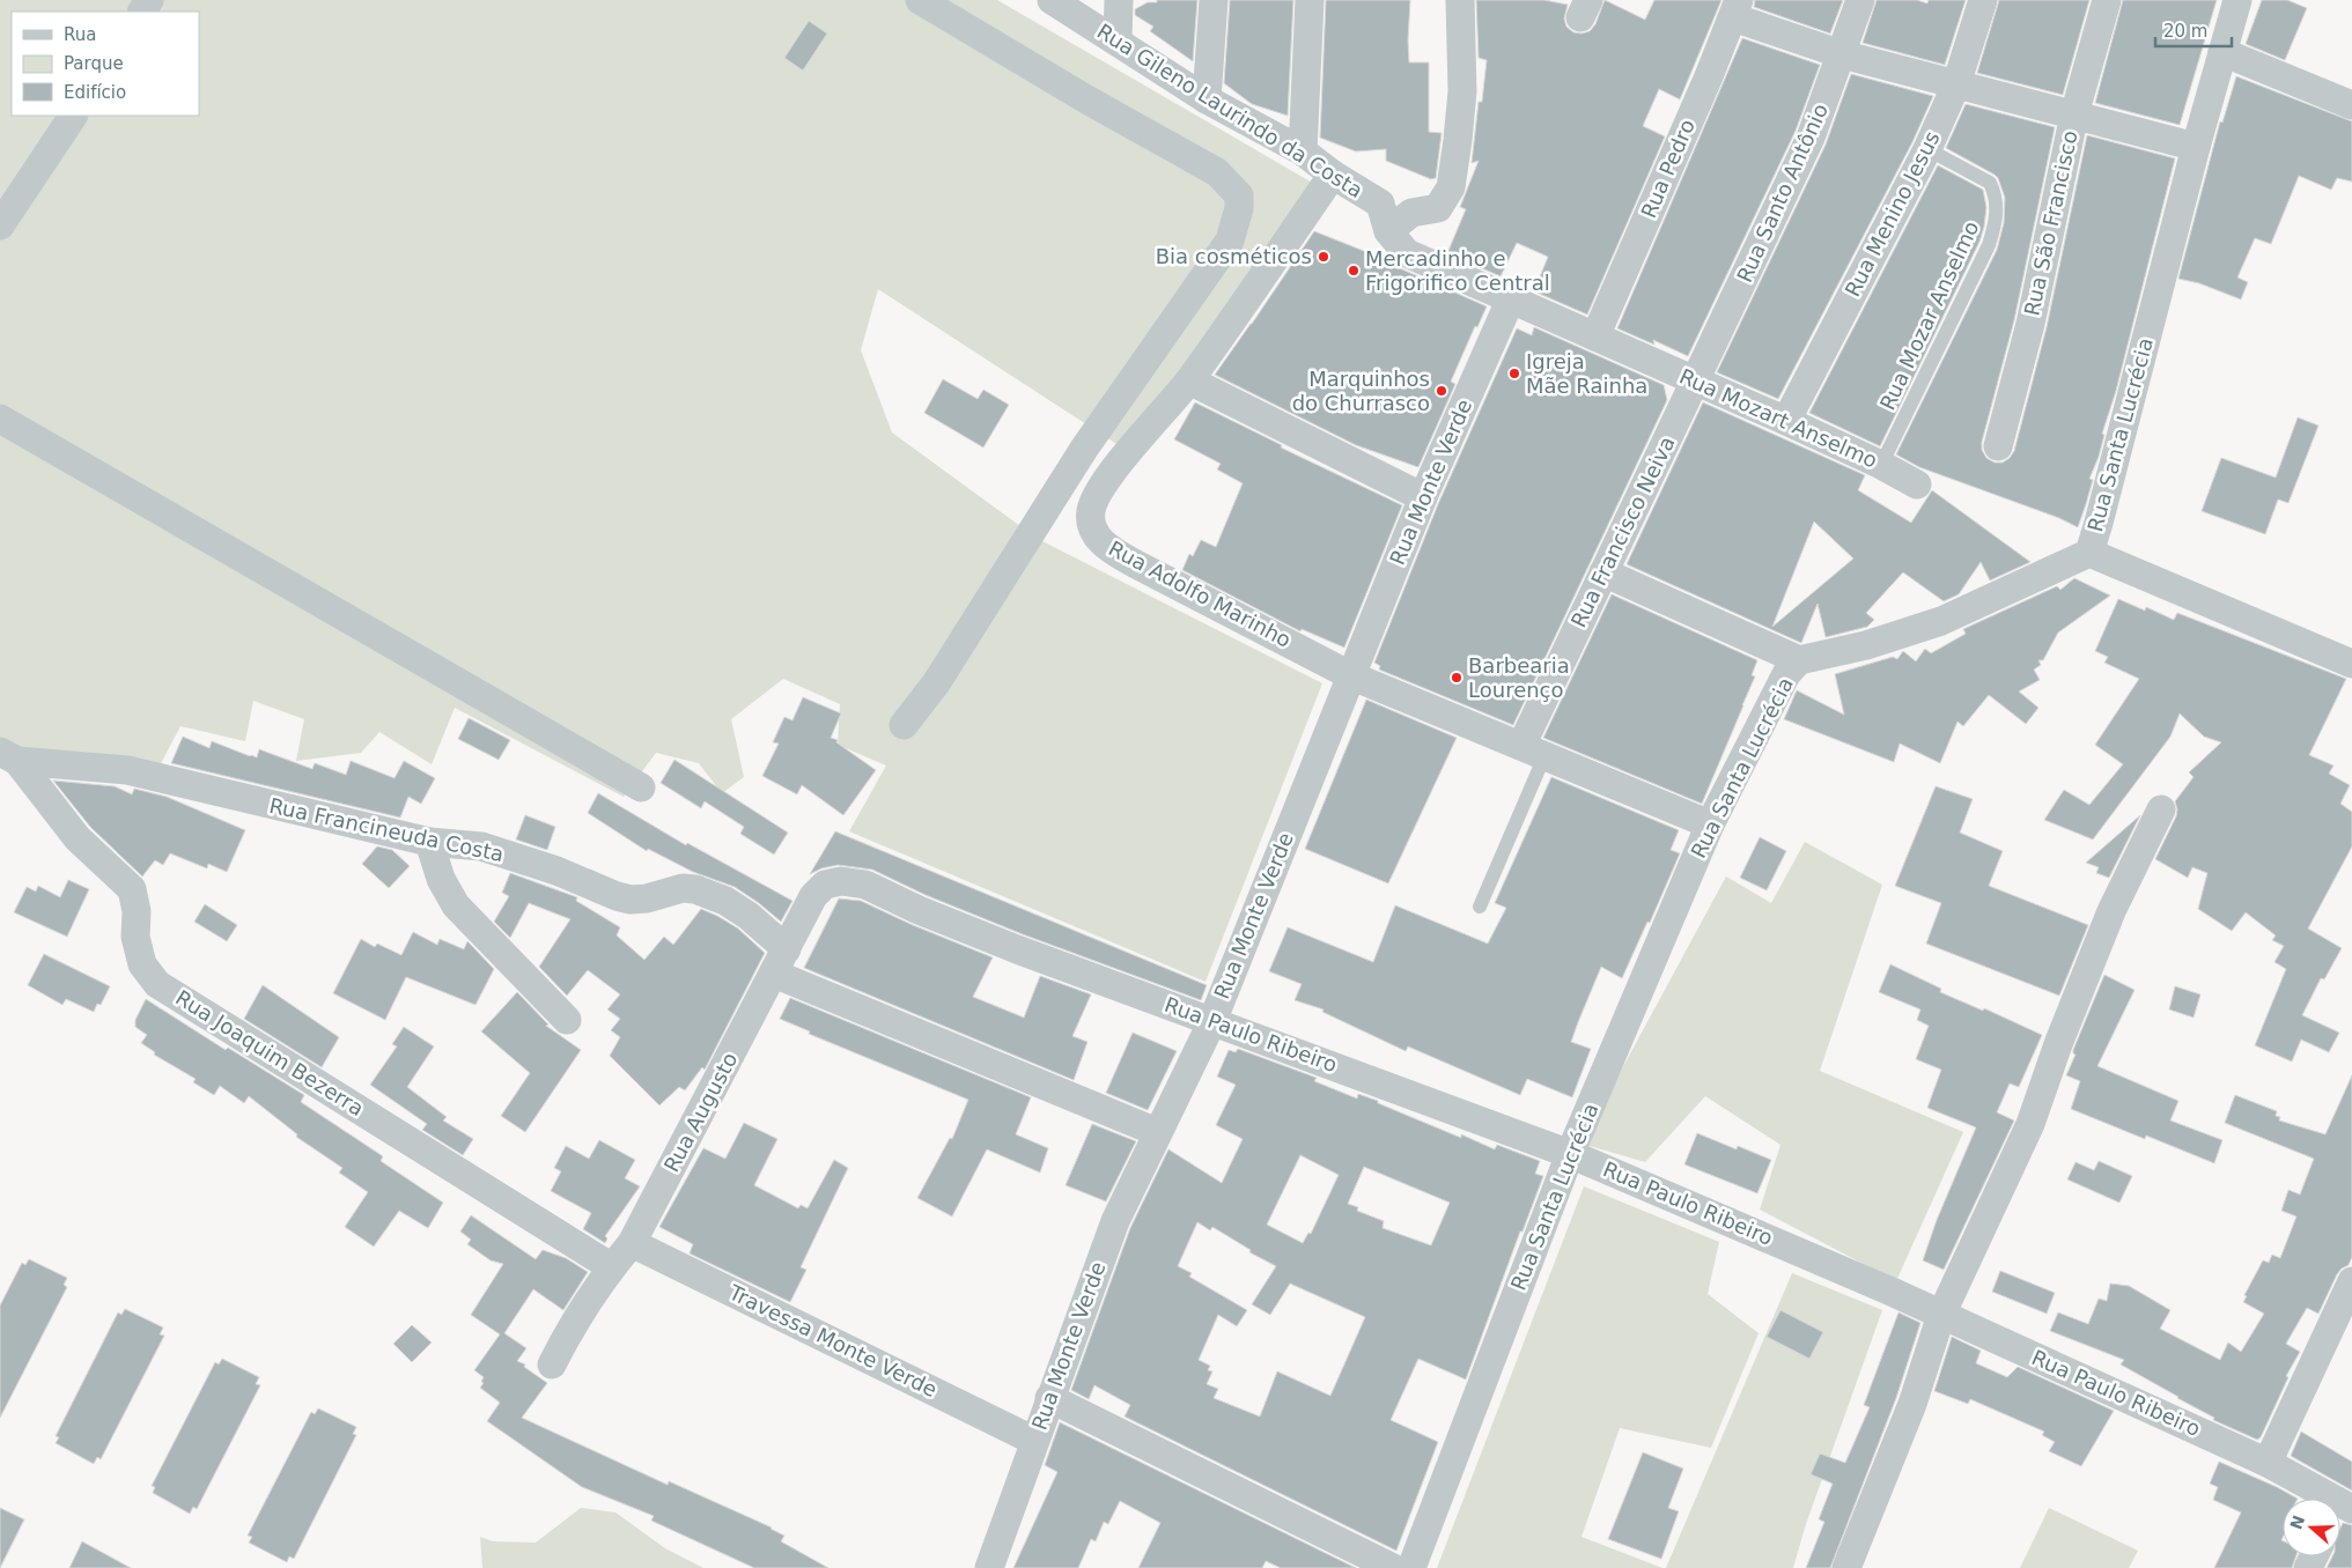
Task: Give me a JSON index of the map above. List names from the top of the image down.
{
  "streets": {
    "street": [
      "Rua Gileno Laurindo da Costa",
      "Rua Pedro",
      "Rua Santo Antônio",
      "Rua Menino Jesus",
      "Rua São Francisco",
      "Rua Mozart Anselmo",
      "Rua Santa Lucrécia",
      "Rua Monte Verde",
      "Rua Francisco Neiva",
      "Rua Adolfo Marinho",
      "Rua Francineuda Costa",
      "Rua Paulo Ribeiro",
      "Rua Joaquim Bezerra",
      "Rua Augusto",
      "Travessa Monte Verde"
    ],
    "lane": ["Rua Mozar Anselmo"]
  },
  "crossings": [
    ["Rua Gileno Laurindo da Costa", "Rua Mozart Anselmo"],
    ["Rua Gileno Laurindo da Costa", "Rua Adolfo Marinho"],
    ["Rua Pedro", "Rua Mozart Anselmo"],
    ["Rua Santo Antônio", "Rua Mozart Anselmo"],
    ["Rua Santo Antônio", "Rua Francisco Neiva"],
    ["Rua Menino Jesus", "Rua Mozar Anselmo"],
    ["Rua Menino Jesus", "Rua Mozart Anselmo"],
    ["Rua Mozar Anselmo", "Rua Mozart Anselmo"],
    ["Rua Mozart Anselmo", "Rua Monte Verde"],
    ["Rua Mozart Anselmo", "Rua Francisco Neiva"],
    ["Rua Santa Lucrécia", "Rua Adolfo Marinho"],
    ["Rua Santa Lucrécia", "Rua Paulo Ribeiro"],
    ["Rua Monte Verde", "Rua Adolfo Marinho"],
    ["Rua Monte Verde", "Rua Francineuda Costa"],
    ["Rua Monte Verde", "Rua Paulo Ribeiro"],
    ["Rua Monte Verde", "Travessa Monte Verde"],
    ["Rua Francisco Neiva", "Rua Adolfo Marinho"],
    ["Rua Francineuda Costa", "Rua Joaquim Bezerra"],
    ["Rua Francineuda Costa", "Rua Augusto"],
    ["Rua Paulo Ribeiro", "Rua Augusto"],
    ["Rua Joaquim Bezerra", "Rua Augusto"],
    ["Rua Augusto", "Travessa Monte Verde"]
  ],
  "places": [
    "Bia cosméticos",
    "Mercadinho e Frigorifico Central",
    "Igreja Mãe Rainha",
    "Marquinhos do Churrasco",
    "Barbearia Lourenço"
  ],
  "legend": ["Rua", "Parque", "Edifício"],
  "scale_bar": "20 m",
  "north": "left"
}
